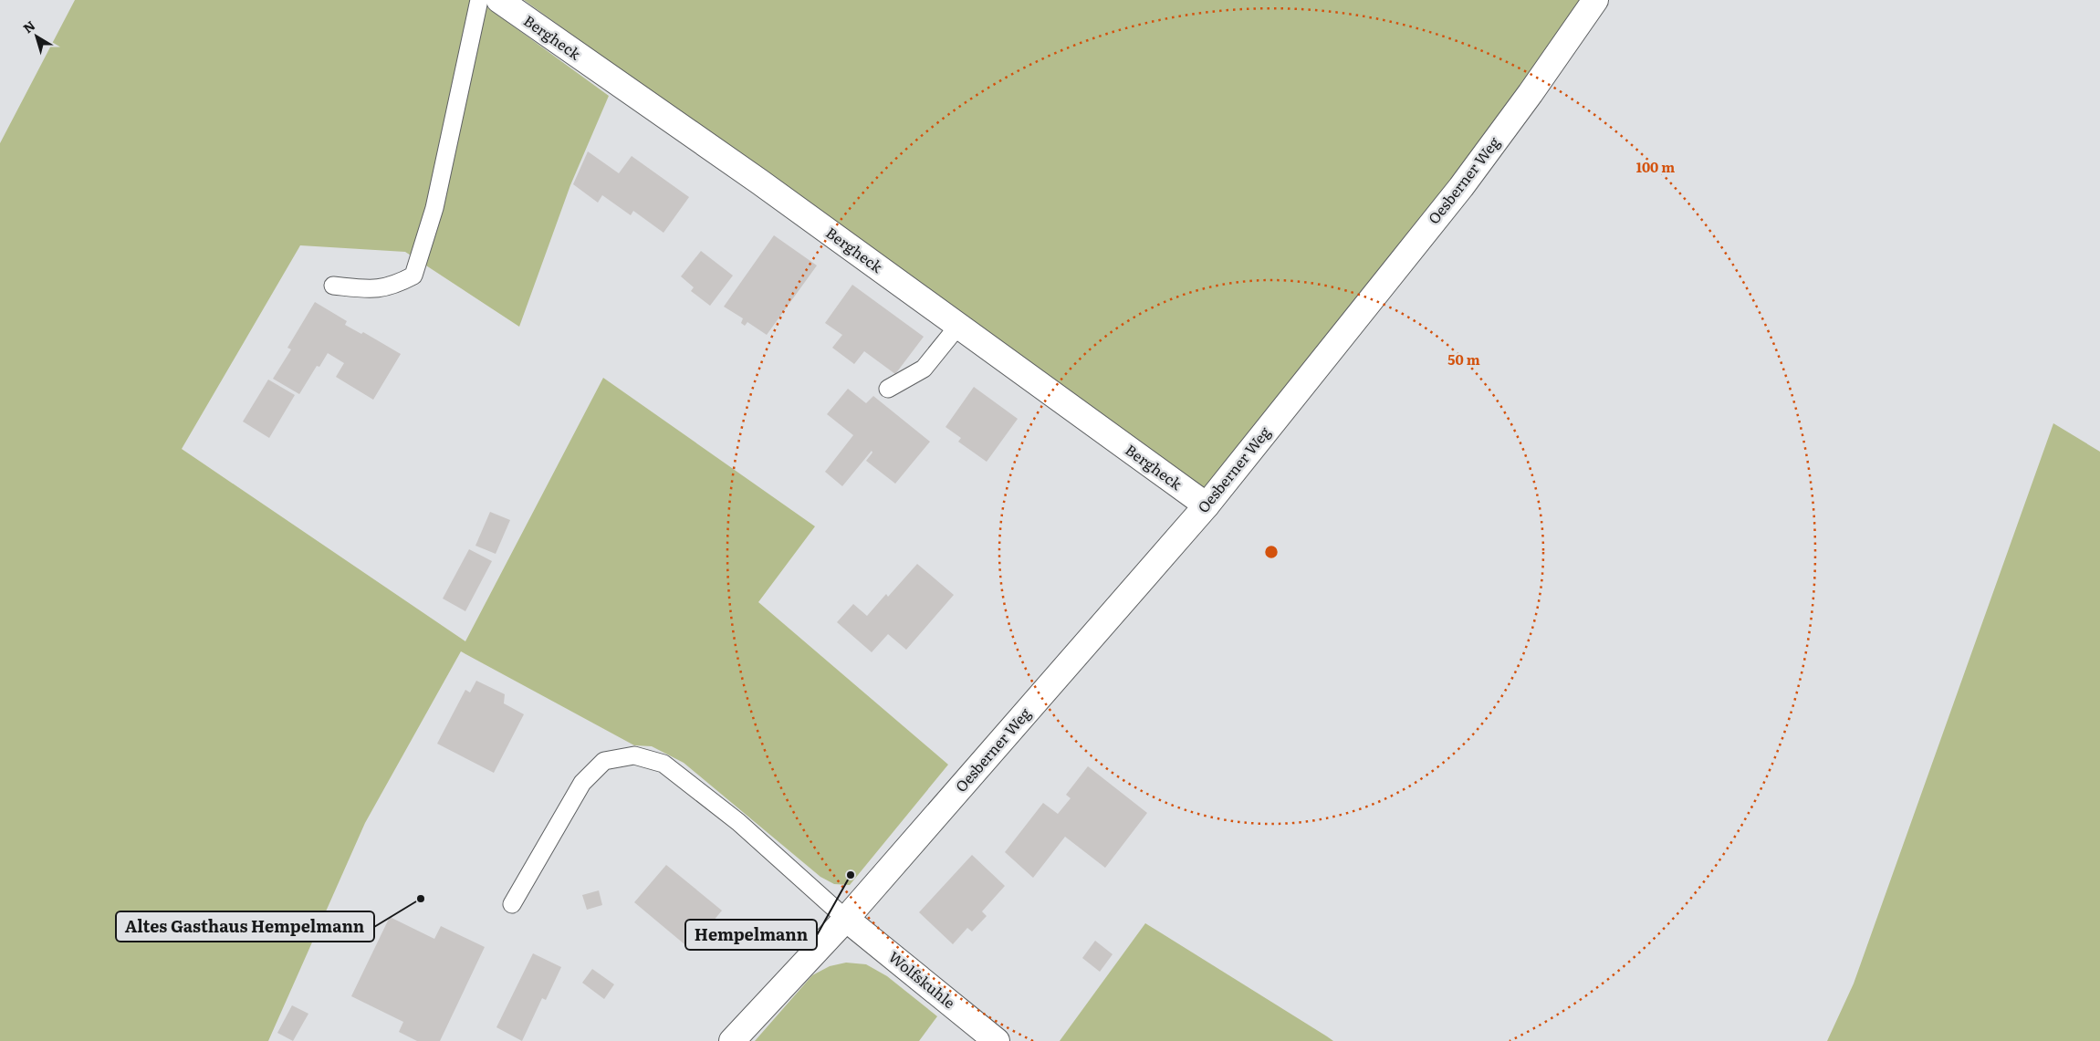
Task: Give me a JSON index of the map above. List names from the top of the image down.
{
  "streets": {
    "street": ["Bergheck", "Oesberner Weg", "Wolfskuhle"]
  },
  "crossings": [
    ["Bergheck", "Oesberner Weg"],
    ["Oesberner Weg", "Wolfskuhle"]
  ],
  "places": ["Hempelmann", "Altes Gasthaus Hempelmann"],
  "north": "top left",
  "rings": ["100 m", "50 m"]
}
